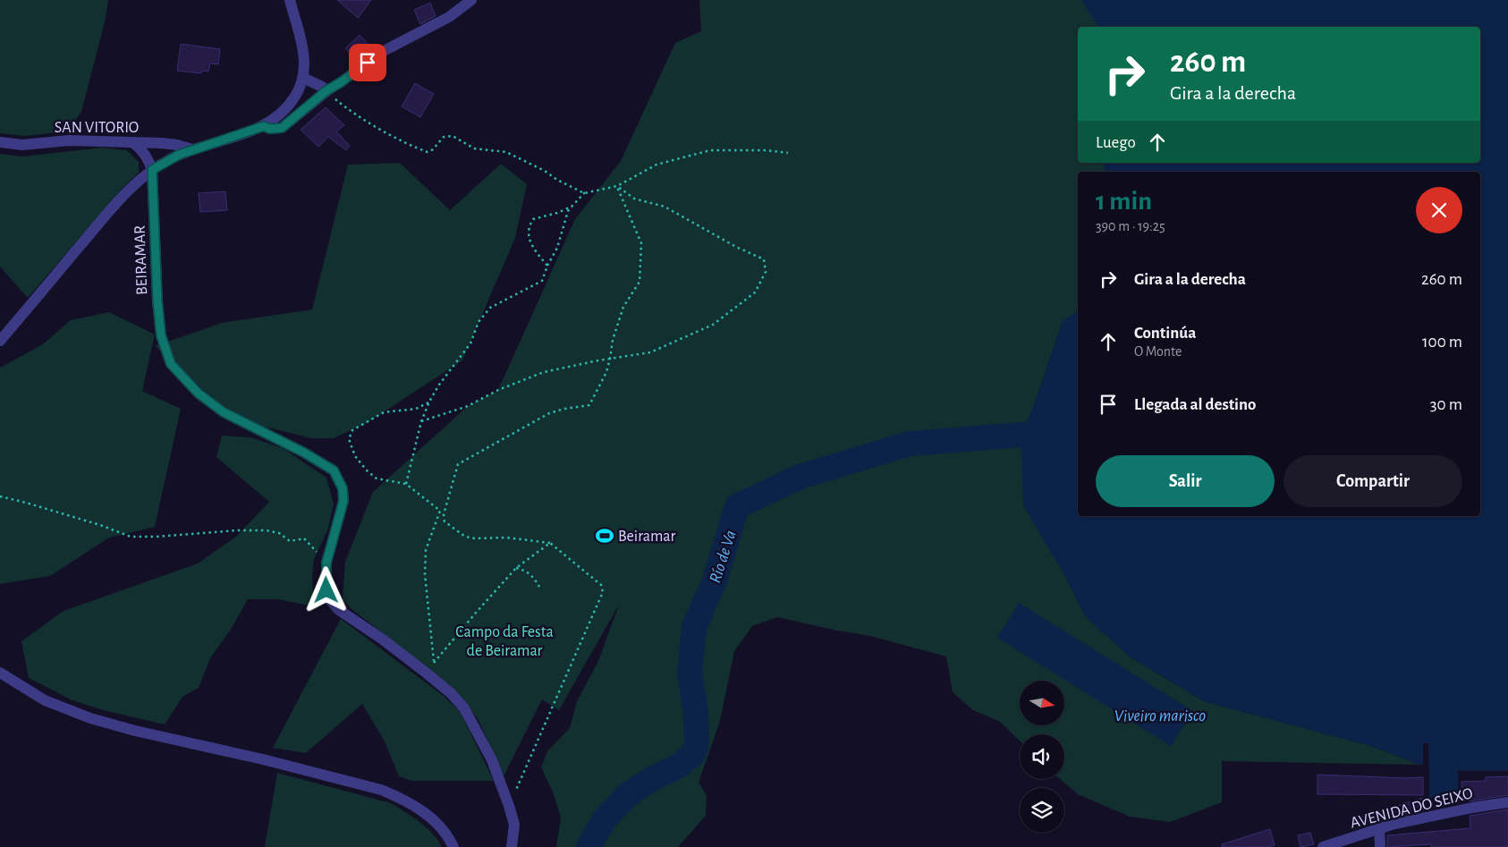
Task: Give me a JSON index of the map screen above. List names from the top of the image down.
{
  "streets": {
    "street": ["SAN VITORIO", "BEIRAMAR", "AVENIDA DO SEIXO"]
  },
  "water": ["Río de Va", "Viveiro marisco"],
  "parks": ["Campo da Festa de Beiramar"],
  "places": {
    "sports": ["Beiramar"]
  },
  "north": "right",
  "page": {
    "turn": ["260 m", "Gira a la derecha"],
    "then": "Luego",
    "heading": ["1 min", "390 m · 19:25"],
    "list": [
      {
        "name": "Gira a la derecha",
        "value": "260 m"
      },
      {
        "name": "Continúa",
        "note": "O Monte",
        "value": "100 m"
      },
      {
        "name": "Llegada al destino",
        "value": "30 m"
      }
    ],
    "buttons": ["Salir", "Compartir"]
  }
}
